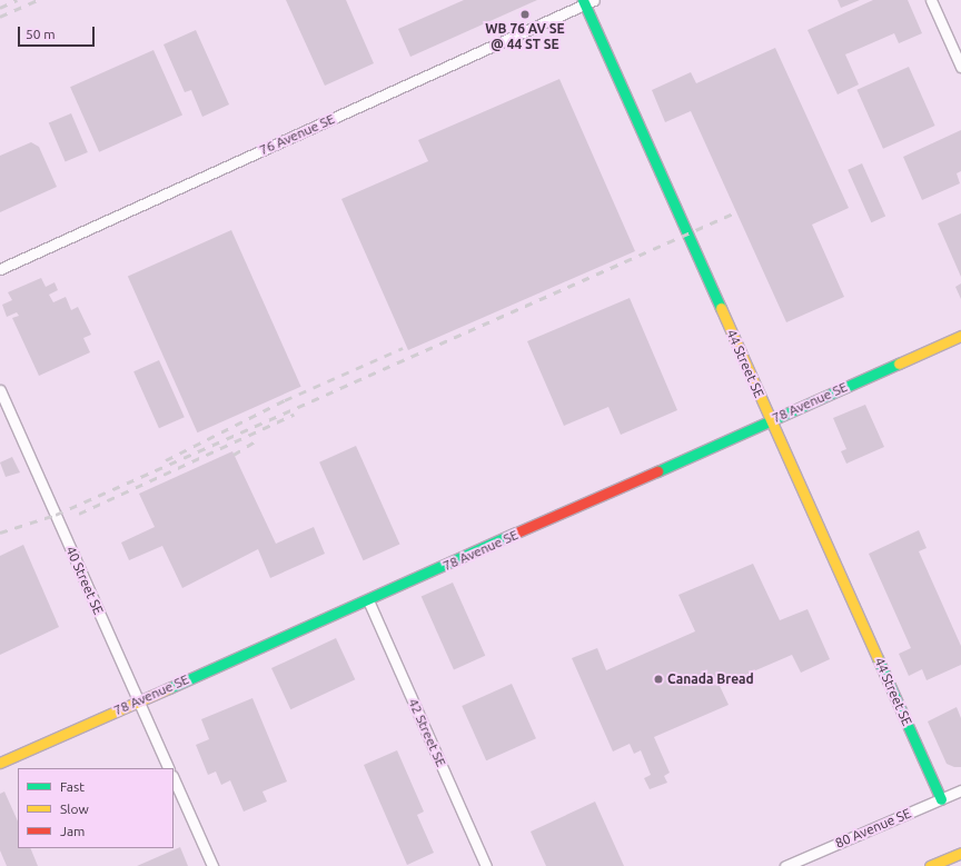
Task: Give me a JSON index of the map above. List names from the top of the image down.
{
  "streets": {
    "street": [
      "76 Avenue SE",
      "44 Street SE",
      "78 Avenue SE",
      "40 Street SE",
      "42 Street SE",
      "80 Avenue SE"
    ]
  },
  "crossings": [
    ["76 Avenue SE", "44 Street SE"],
    ["44 Street SE", "78 Avenue SE"],
    ["44 Street SE", "80 Avenue SE"],
    ["78 Avenue SE", "40 Street SE"],
    ["78 Avenue SE", "42 Street SE"]
  ],
  "places": ["WB 76 AV SE @ 44 ST SE", "Canada Bread"],
  "legend": ["Fast", "Slow", "Jam"],
  "scale_bar": "50 m"
}
